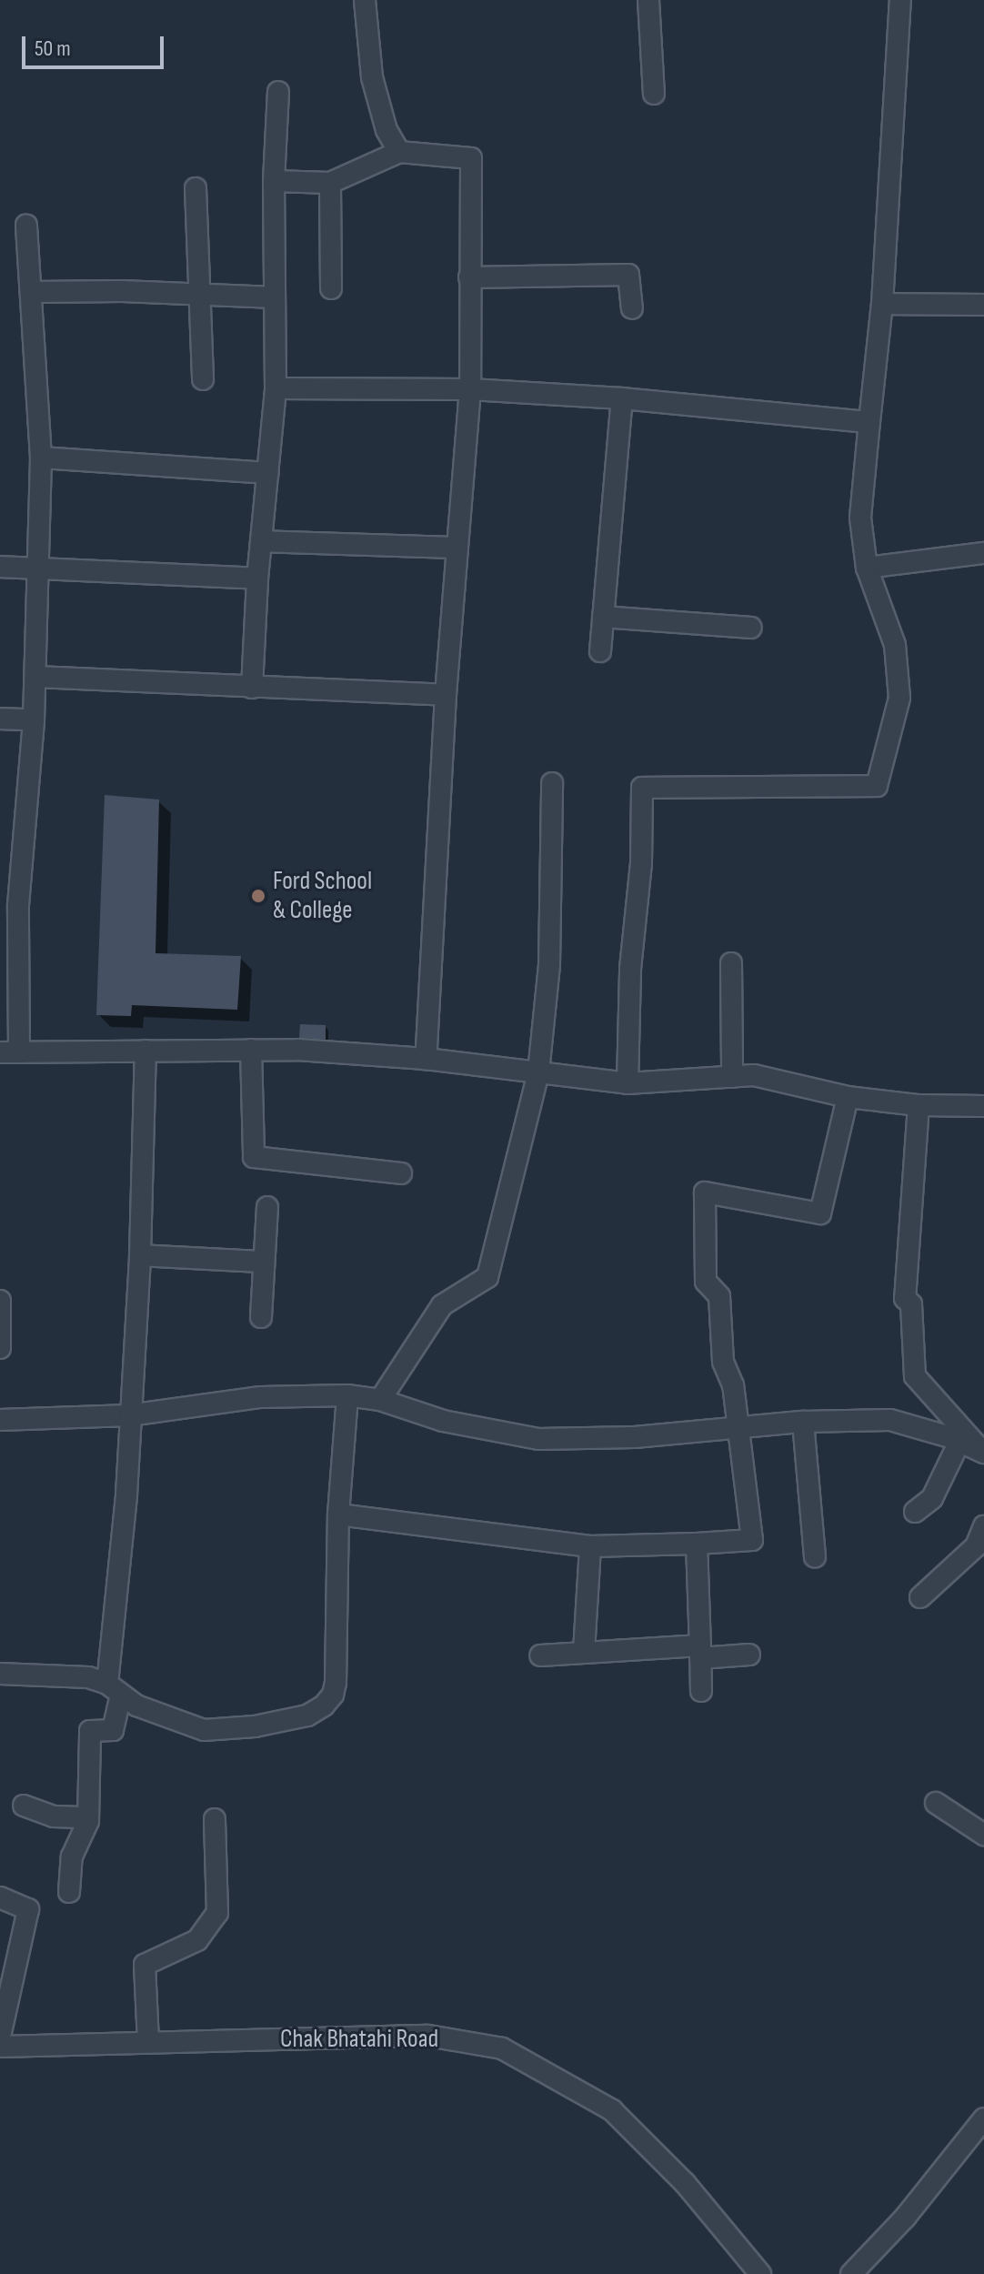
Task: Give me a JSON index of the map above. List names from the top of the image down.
{
  "streets": {
    "street": ["Chak Bhatahi Road"]
  },
  "places": ["Ford School & College"],
  "scale_bar": "50 m"
}
